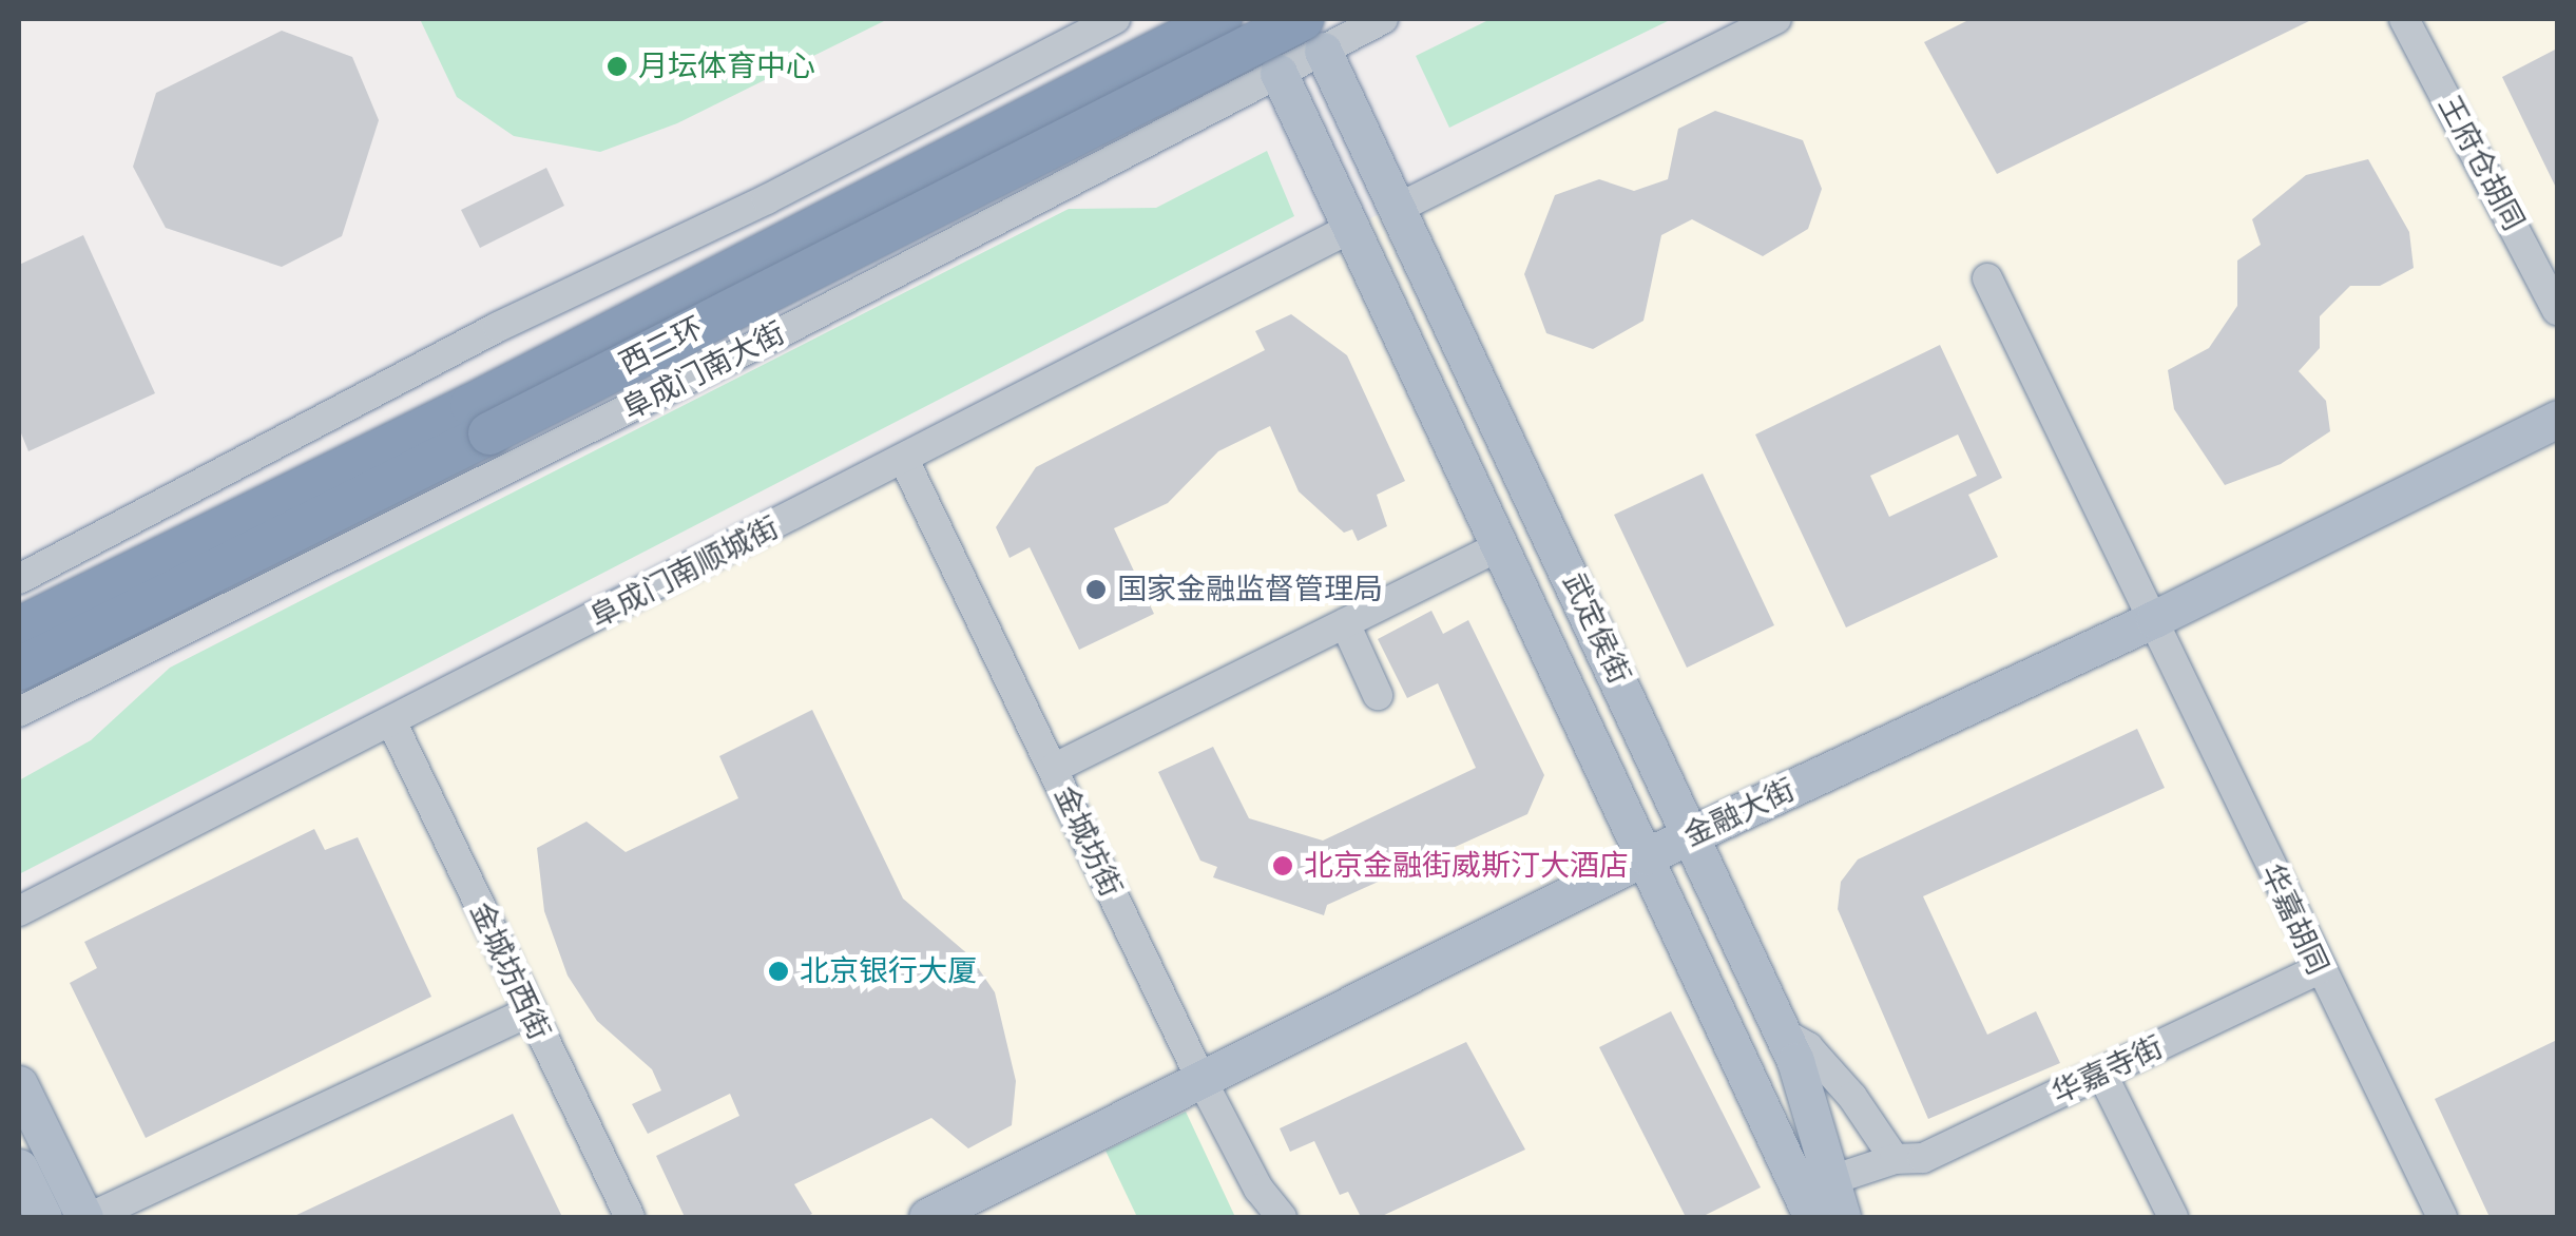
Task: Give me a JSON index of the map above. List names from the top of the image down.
{
  "streets": {
    "highway": ["西二环"],
    "main road": ["武定侯街", "金融大街"],
    "street": [
      "王府仓胡同",
      "阜成门南大街",
      "阜成门南顺城街",
      "金城坊街",
      "华嘉胡同",
      "金城坊西街",
      "华嘉寺街"
    ]
  },
  "crossings": [
    ["西二环", "阜成门南大街"],
    ["西二环", "武定侯街"],
    ["阜成门南大街", "武定侯街"],
    ["阜成门南顺城街", "武定侯街"],
    ["阜成门南顺城街", "金城坊街"],
    ["阜成门南顺城街", "金城坊西街"],
    ["武定侯街", "金融大街"],
    ["武定侯街", "华嘉寺街"],
    ["金融大街", "金城坊街"],
    ["金融大街", "华嘉胡同"],
    ["华嘉胡同", "华嘉寺街"]
  ],
  "places": [
    "月坛体育中心",
    "国家金融监督管理局",
    "北京金融街威斯汀大酒店",
    "北京银行大厦"
  ]
}
